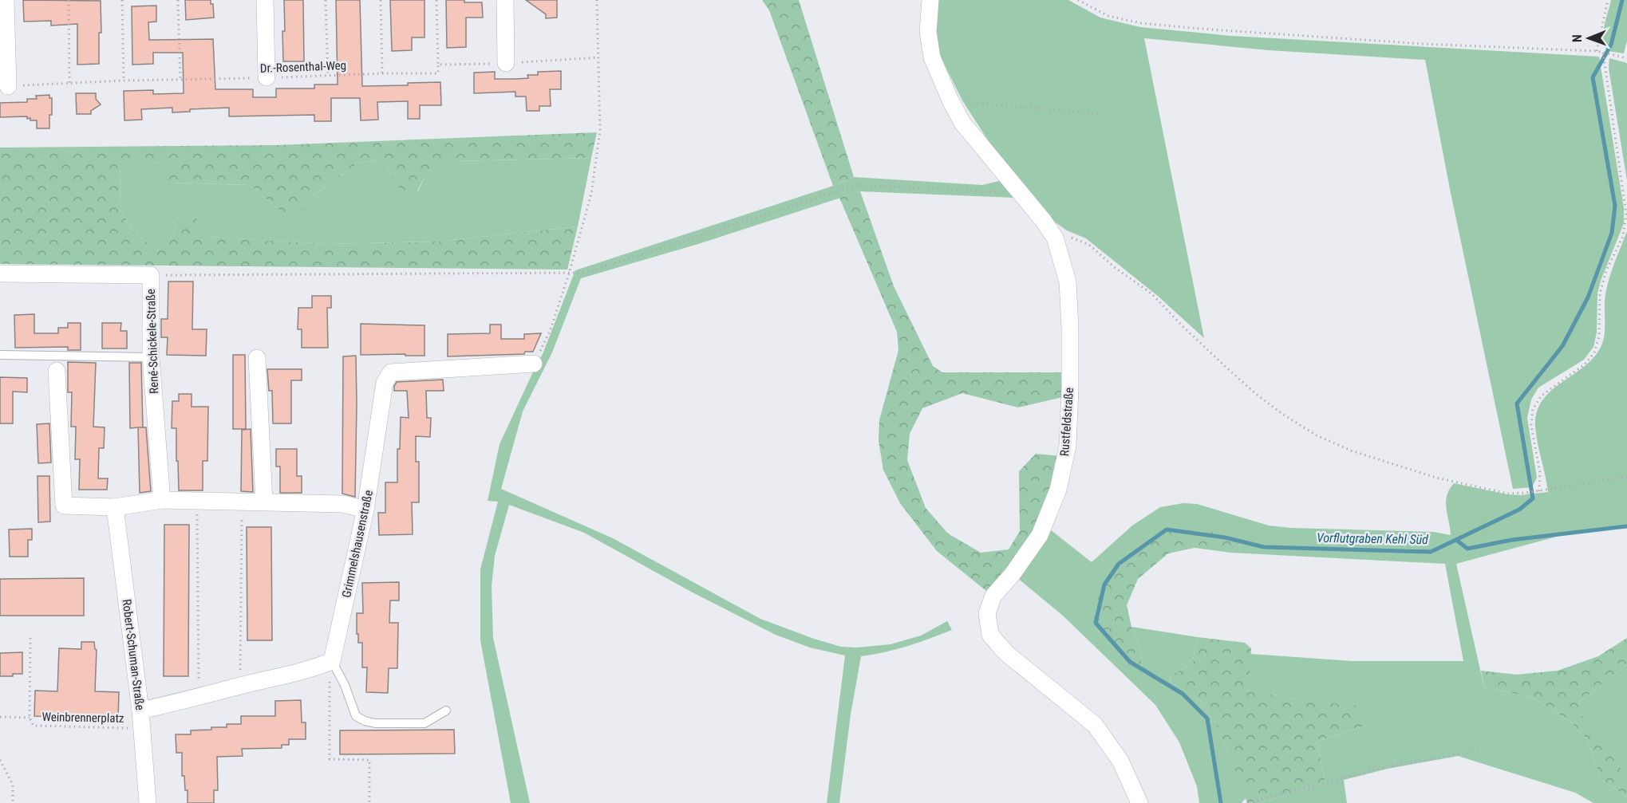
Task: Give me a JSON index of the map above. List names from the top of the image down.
{
  "streets": {
    "street": [
      "René-Schickele-Straße",
      "Rustfeldstraße",
      "Grimmelshausenstraße",
      "Robert-Schuman-Straße"
    ],
    "path": ["Dr.-Rosenthal-Weg", "Weinbrennerplatz"]
  },
  "crossings": [
    ["Robert-Schuman-Straße", "Weinbrennerplatz"]
  ],
  "water": ["Vorflutgraben Kehl Süd"],
  "north": "left"
}
